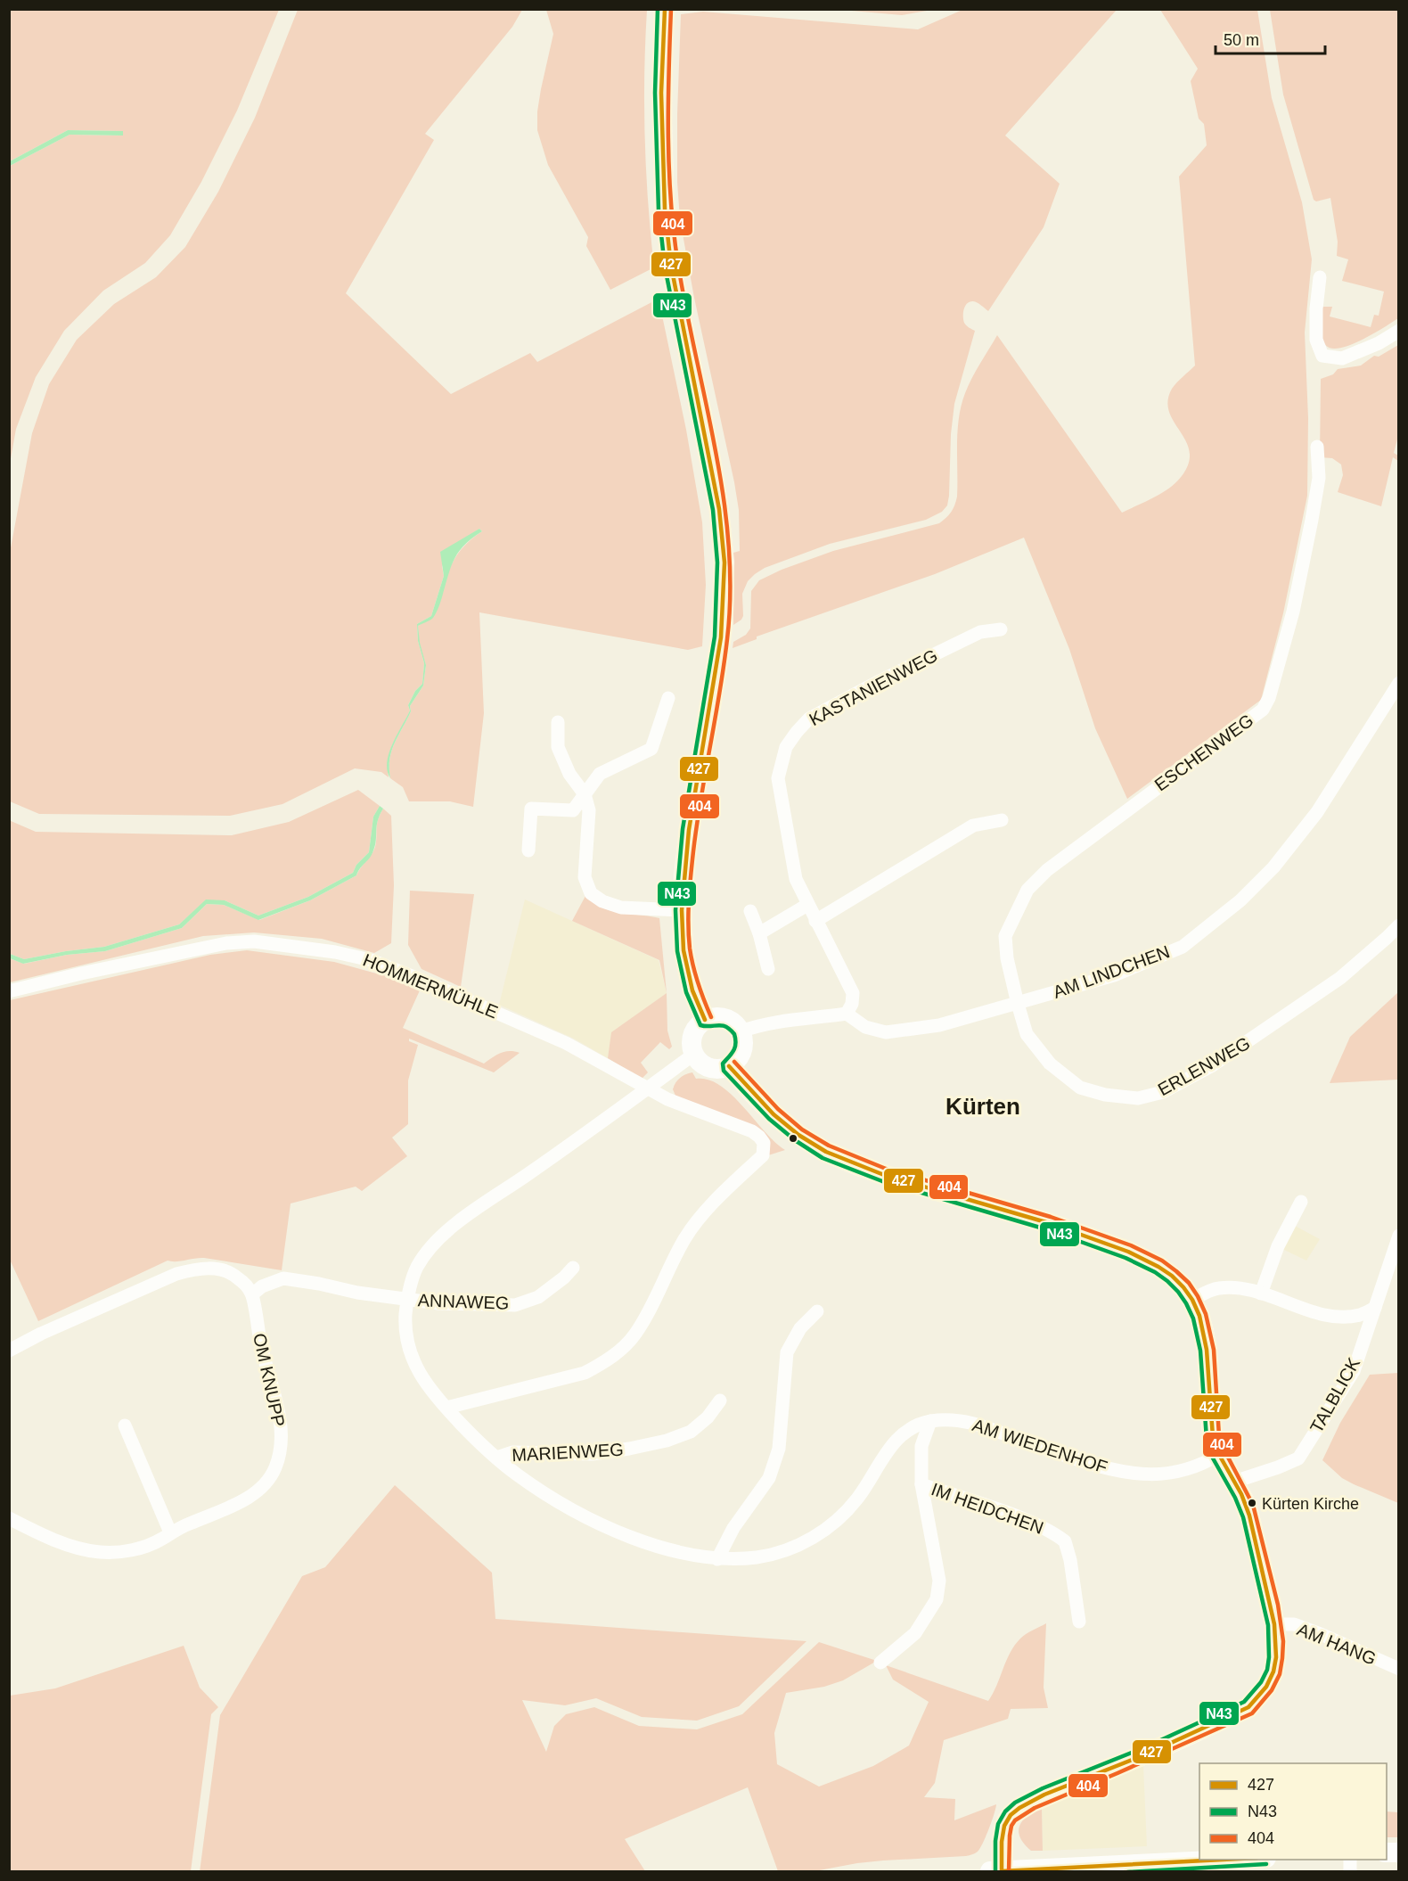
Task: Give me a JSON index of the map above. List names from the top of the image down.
{
  "streets": {
    "street": [
      "KASTANIENWEG",
      "ESCHENWEG",
      "AM LINDCHEN",
      "HOMMERMÜHLE",
      "ERLENWEG",
      "ANNAWEG",
      "OM KNUPP",
      "TALBLICK",
      "AM WIEDENHOF",
      "MARIENWEG",
      "IM HEIDCHEN",
      "AM HANG"
    ]
  },
  "crossings": [
    ["KASTANIENWEG", "AM LINDCHEN"],
    ["ESCHENWEG", "AM LINDCHEN"],
    ["ESCHENWEG", "ERLENWEG"],
    ["AM LINDCHEN", "ERLENWEG"]
  ],
  "districts": ["Kürten"],
  "places": ["Kürten Kirche"],
  "lines": ["transit line 427", "transit line N43", "transit line 404"],
  "legend": ["427", "N43", "404"],
  "scale_bar": "50 m"
}
